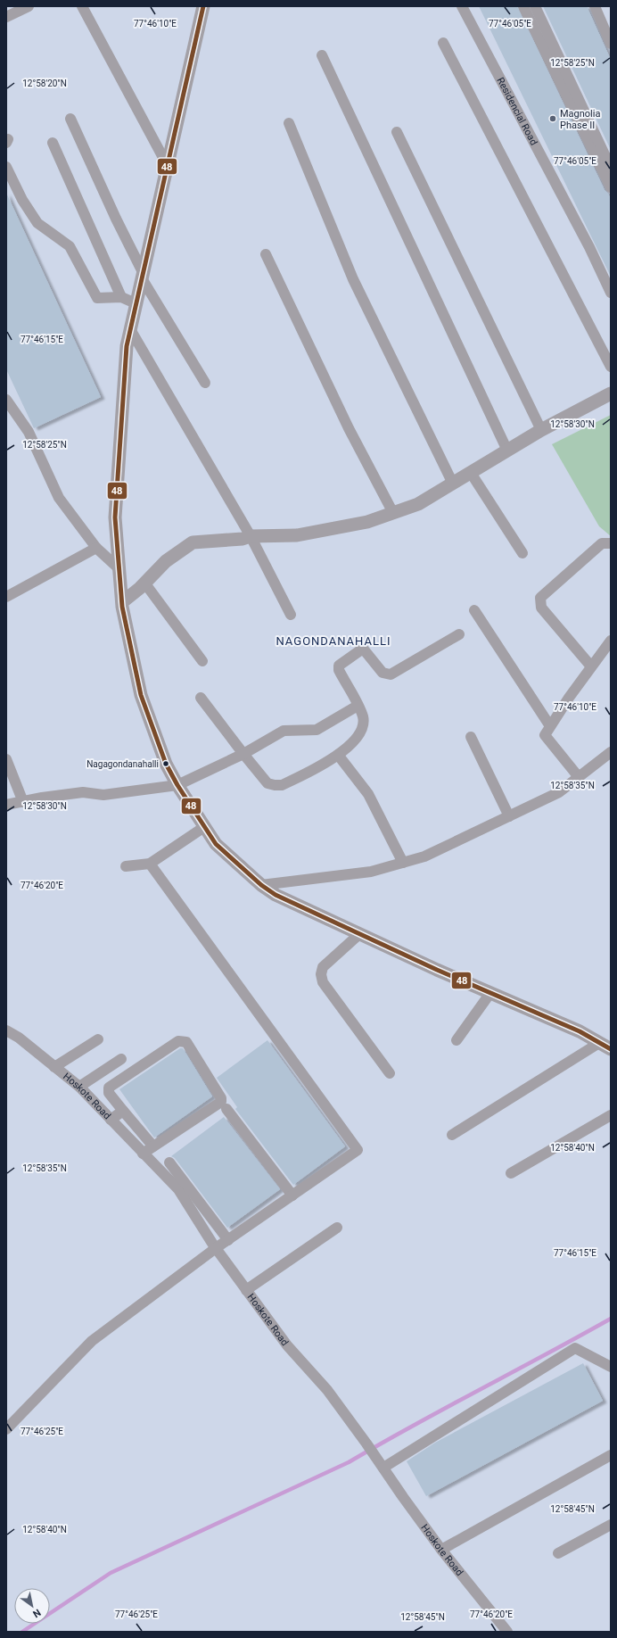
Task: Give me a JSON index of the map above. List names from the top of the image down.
{
  "streets": {
    "street": ["Residencial Road", "Hoskote Road"]
  },
  "districts": ["NAGONDANAHALLI"],
  "places": ["Magnolia Phase II", "Nagagondanahalli"],
  "lines": ["transit line 48"],
  "north": "bottom right",
  "coordinates": [
    "77°46'10\"E",
    "77°46'05\"E",
    "12°58'25\"N",
    "12°58'20\"N",
    "77°46'15\"E",
    "12°58'30\"N",
    "12°58'35\"N",
    "77°46'20\"E",
    "12°58'40\"N",
    "77°46'25\"E",
    "12°58'45\"N"
  ]
}
